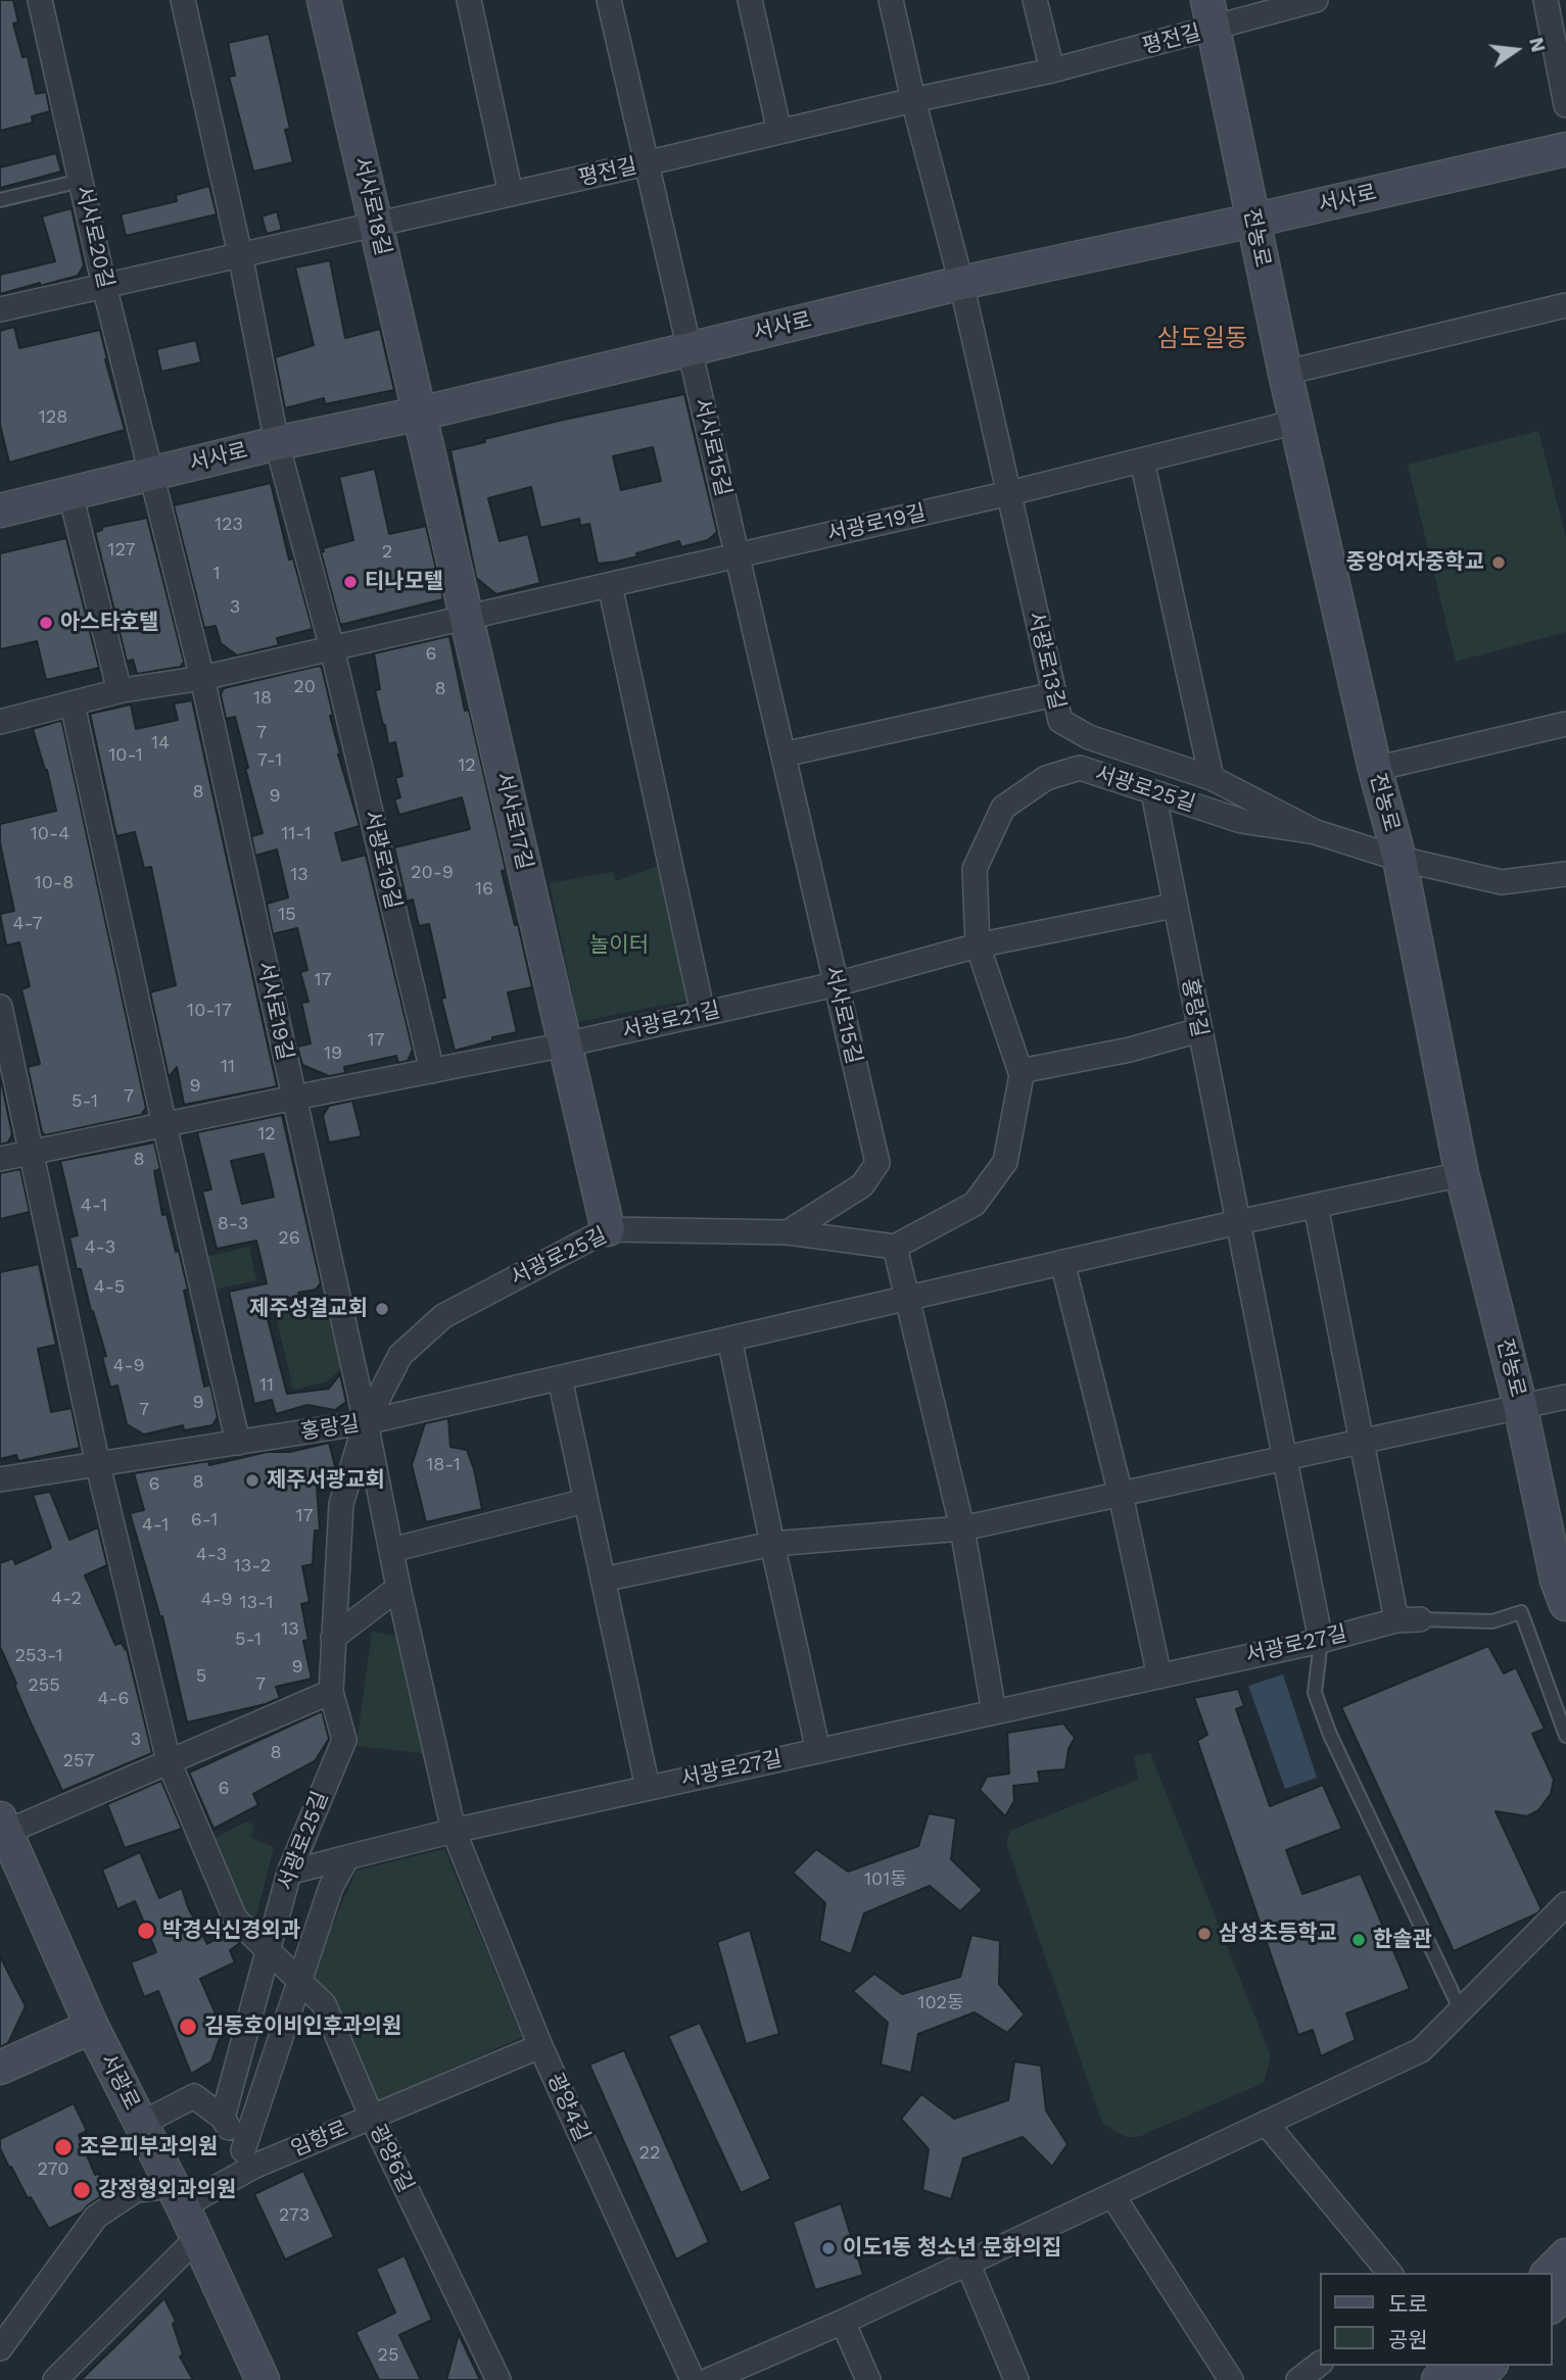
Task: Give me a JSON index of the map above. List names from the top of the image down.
{
  "streets": {
    "street": [
      "평전길",
      "서사로",
      "서사로18길",
      "서사로20길",
      "전농로",
      "서사로15길",
      "서광로19길",
      "서광로13길",
      "서광로25길",
      "서사로17길",
      "홍랑길",
      "서사로19길",
      "서광로21길",
      "서광로27길",
      "서광로",
      "광양4길",
      "임항로",
      "광양6길"
    ]
  },
  "crossings": [
    ["평전길", "서사로18길"],
    ["평전길", "서사로20길"],
    ["평전길", "전농로"],
    ["평전길", "서사로15길"],
    ["평전길", "서광로13길"],
    ["서사로", "서사로18길"],
    ["서사로", "서사로20길"],
    ["서사로", "전농로"],
    ["서사로", "서사로15길"],
    ["서사로", "서광로13길"],
    ["서사로", "서사로17길"],
    ["서사로", "서사로19길"],
    ["서사로18길", "서사로17길"],
    ["서사로20길", "서사로19길"],
    ["전농로", "서광로19길"],
    ["전농로", "서광로13길"],
    ["전농로", "홍랑길"],
    ["서사로15길", "서광로19길"],
    ["서사로15길", "서광로25길"],
    ["서사로15길", "서광로21길"],
    ["서광로19길", "서광로13길"],
    ["서광로19길", "서사로17길"],
    ["서광로19길", "서사로19길"],
    ["서광로19길", "서광로21길"],
    ["서광로13길", "서광로25길"],
    ["서광로25길", "서사로17길"],
    ["서광로25길", "홍랑길"],
    ["서광로25길", "서사로19길"],
    ["서광로25길", "서광로21길"],
    ["서광로25길", "서광로27길"],
    ["서광로25길", "광양6길"],
    ["서사로17길", "서광로21길"],
    ["홍랑길", "서사로19길"],
    ["홍랑길", "서광로21길"],
    ["서사로19길", "서광로21길"],
    ["서사로19길", "서광로27길"],
    ["서사로19길", "광양4길"],
    ["서광로27길", "광양4길"],
    ["서광로", "임항로"],
    ["광양4길", "임항로"],
    ["임항로", "광양6길"]
  ],
  "districts": ["삼도일동"],
  "parks": ["놀이터"],
  "places": [
    "중앙여자중학교",
    "티나모텔",
    "아스타호텔",
    "제주성결교회",
    "제주서광교회",
    "박경식신경외과",
    "삼성초등학교",
    "한솔관",
    "김동호이비인후과의원",
    "조은피부과의원",
    "강정형외과의원",
    "이도1동 청소년 문화의집"
  ],
  "house_numbers": [
    "128",
    "123",
    "127",
    "2",
    "1",
    "3",
    "6",
    "20",
    "8",
    "18",
    "7",
    "14",
    "10-1",
    "7-1",
    "12",
    "8",
    "9",
    "10-4",
    "11-1",
    "20-9",
    "13",
    "10-8",
    "16",
    "15",
    "4-7",
    "17",
    "10-17",
    "17",
    "19",
    "11",
    "9",
    "7",
    "5-1",
    "12",
    "8",
    "4-1",
    "8-3",
    "26",
    "4-3",
    "4-5",
    "4-9",
    "11",
    "9",
    "7",
    "18-1",
    "8",
    "6",
    "17",
    "6-1",
    "4-1",
    "4-3",
    "13-2",
    "4-2",
    "4-9",
    "13-1",
    "13",
    "5-1",
    "253-1",
    "9",
    "5",
    "7",
    "255",
    "4-6",
    "3",
    "8",
    "257",
    "6",
    "101동",
    "102동",
    "22",
    "270",
    "273",
    "25"
  ],
  "legend": ["도로", "공원"],
  "north": "right"
}
